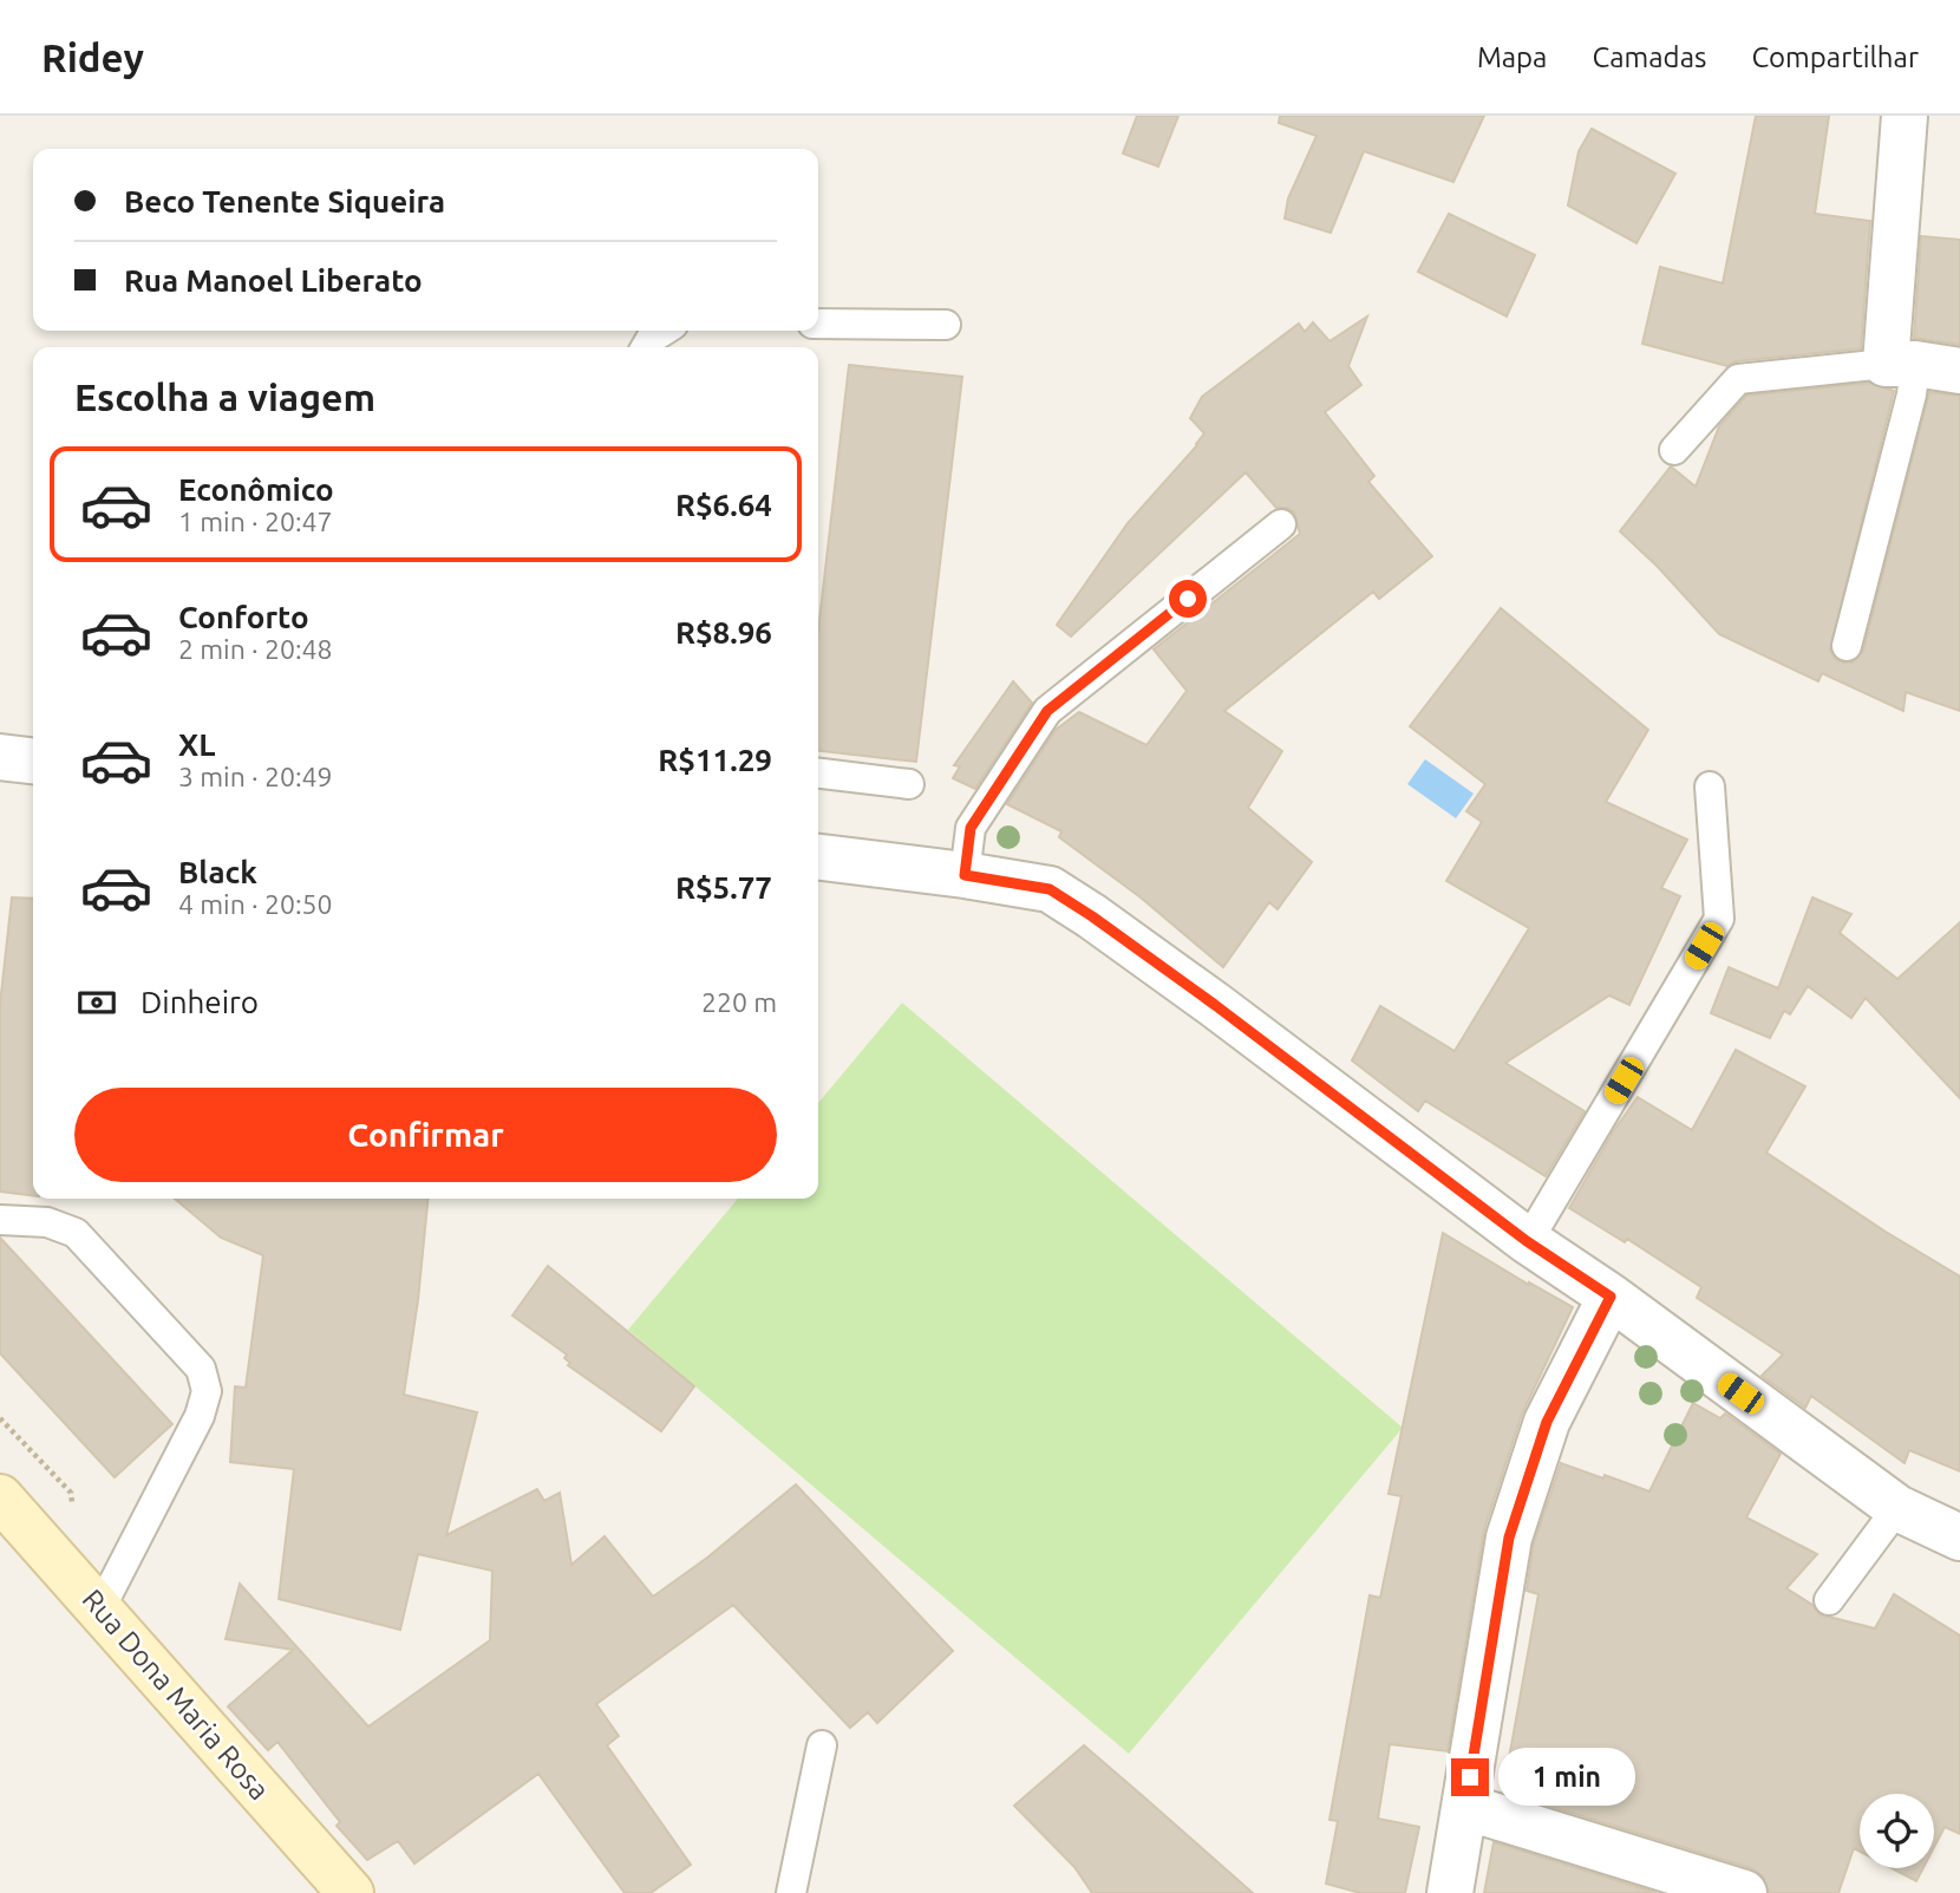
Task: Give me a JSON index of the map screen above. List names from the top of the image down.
{
  "streets": {
    "main road": ["Rua Dona Maria Rosa"]
  },
  "page": {
    "header": "Ridey",
    "nav": ["Mapa", "Camadas", "Compartilhar"],
    "banner": ["Beco Tenente Siqueira", "Rua Manoel Liberato"],
    "heading": "Escolha a viagem",
    "list": [
      {
        "name": "Econômico",
        "note": "1 min · 20:47",
        "value": "R$6.64"
      },
      {
        "name": "Conforto",
        "note": "2 min · 20:48",
        "value": "R$8.96"
      },
      {
        "name": "XL",
        "note": "3 min · 20:49",
        "value": "R$11.29"
      },
      {
        "name": "Black",
        "note": "4 min · 20:50",
        "value": "R$5.77"
      }
    ],
    "pay": ["Dinheiro", "220 m"],
    "buttons": "Confirmar",
    "bubble": "1 min"
  }
}
